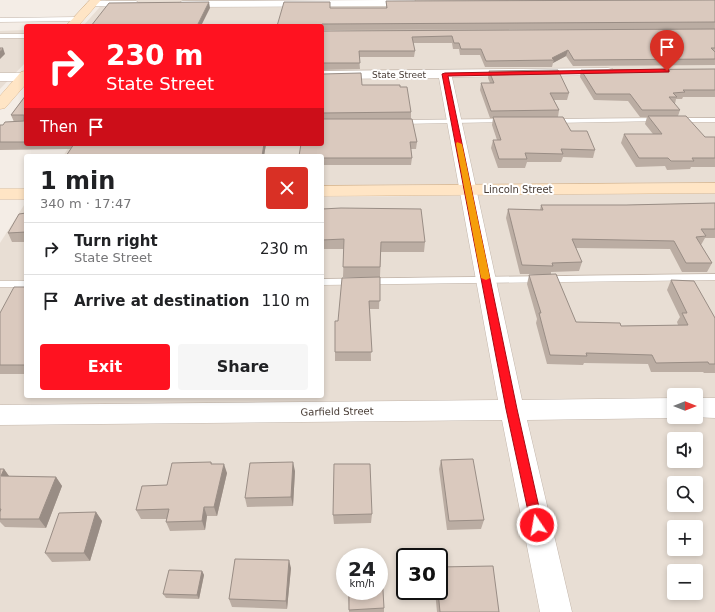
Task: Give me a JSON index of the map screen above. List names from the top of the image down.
{
  "streets": {
    "main road": ["Lincoln Street"],
    "street": ["State Street", "Garfield Street"]
  },
  "north": "right",
  "page": {
    "turn": ["230 m", "State Street"],
    "then": "Then",
    "heading": ["1 min", "340 m · 17:47"],
    "list": [
      {
        "name": "Turn right",
        "note": "State Street",
        "value": "230 m"
      },
      {
        "name": "Arrive at destination",
        "value": "110 m"
      }
    ],
    "buttons": ["Exit", "Share"],
    "map_buttons": ["+", "−"],
    "speed": "24 km/h",
    "limit": "30"
  }
}
